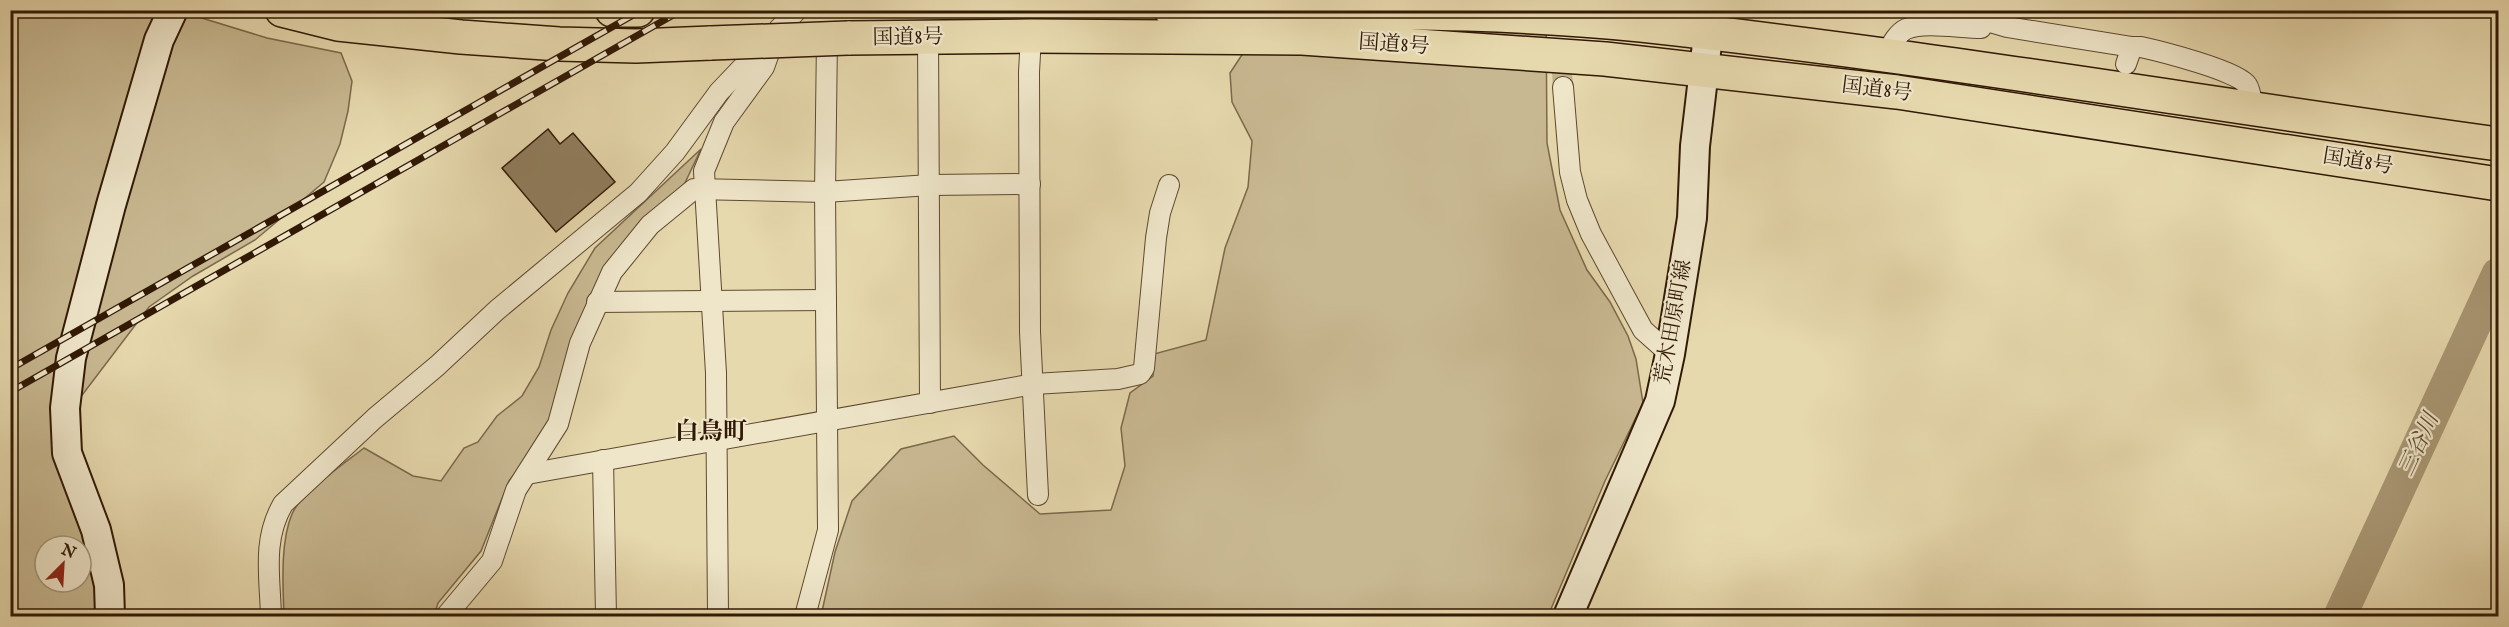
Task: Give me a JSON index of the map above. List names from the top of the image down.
{
  "streets": {
    "highway": ["国道8号"],
    "street": ["荒木田原町線"]
  },
  "crossings": [
    ["国道8号", "荒木田原町線"]
  ],
  "districts": ["白鳥町"],
  "water": ["三谷川"],
  "north": "top right"
}
